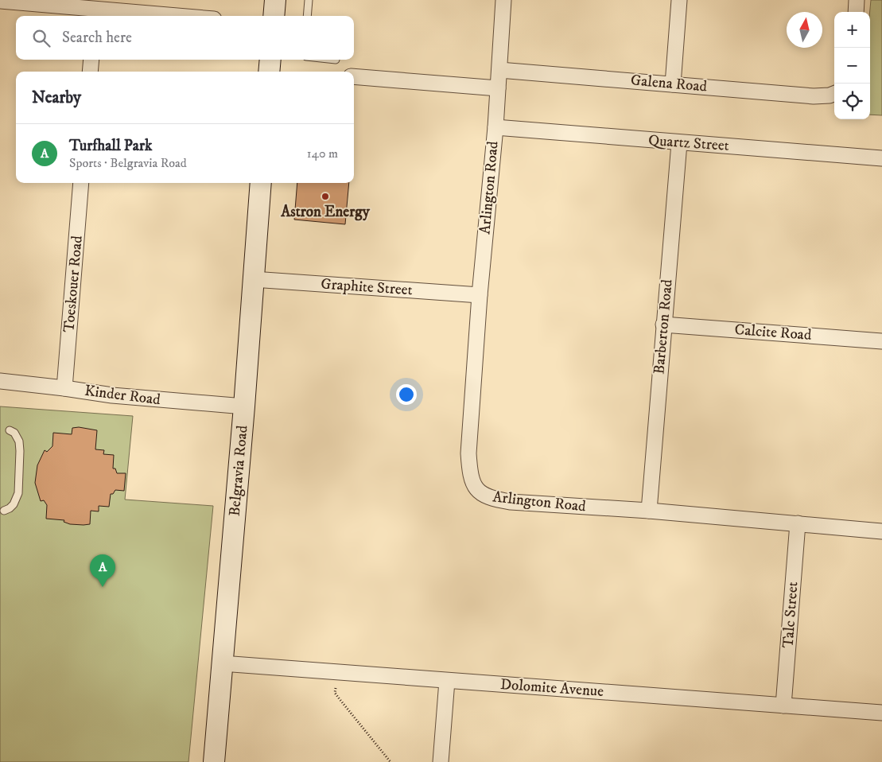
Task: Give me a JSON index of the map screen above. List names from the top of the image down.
{
  "streets": {
    "street": [
      "Galena Road",
      "Quartz Street",
      "Arlington Road",
      "Toeskouer Road",
      "Graphite Street",
      "Barberton Road",
      "Calcite Road",
      "Kinder Road",
      "Belgravia Road",
      "Talc Street",
      "Dolomite Avenue"
    ]
  },
  "crossings": [
    ["Galena Road", "Arlington Road"],
    ["Quartz Street", "Arlington Road"],
    ["Quartz Street", "Barberton Road"],
    ["Arlington Road", "Graphite Street"],
    ["Arlington Road", "Barberton Road"],
    ["Arlington Road", "Talc Street"],
    ["Toeskouer Road", "Kinder Road"],
    ["Graphite Street", "Belgravia Road"],
    ["Barberton Road", "Calcite Road"],
    ["Kinder Road", "Belgravia Road"],
    ["Belgravia Road", "Dolomite Avenue"],
    ["Talc Street", "Dolomite Avenue"]
  ],
  "places": ["Astron Energy"],
  "north": "top",
  "page": {
    "map_buttons": ["+", "−"],
    "search": "Search here",
    "heading": "Nearby",
    "list": [
      {
        "mark": "A",
        "name": "Turfhall Park",
        "note": "Sports · Belgravia Road",
        "value": "140 m"
      }
    ],
    "pins": "A"
  }
}
